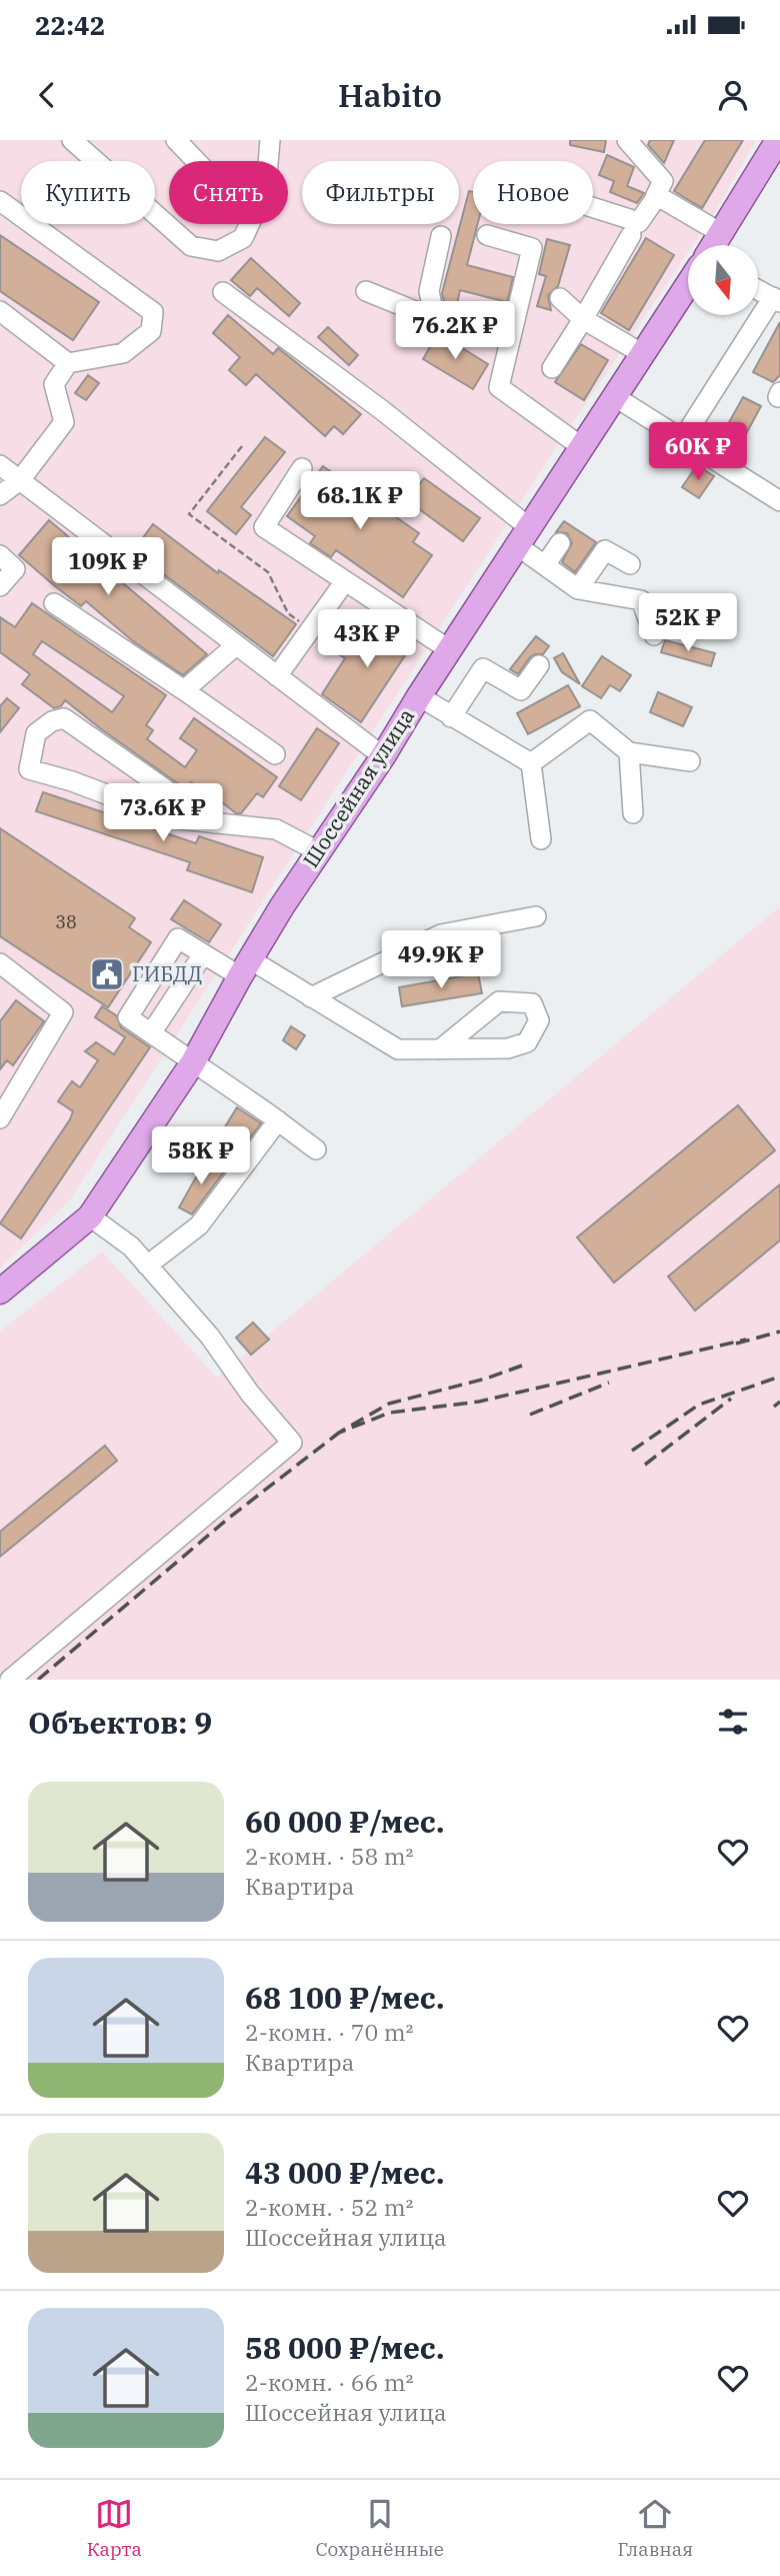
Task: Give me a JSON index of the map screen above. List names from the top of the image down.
{
  "streets": {
    "main road": ["Шоссейная улица"]
  },
  "places": {
    "public building": ["ГИБДД"]
  },
  "house_numbers": ["38"],
  "north": "bottom",
  "page": {
    "status": "22:42",
    "header": "Habito",
    "chip": [
      "Купить",
      "Снять",
      "Фильтры",
      "Новое"
    ],
    "price": [
      "76.2K ₽",
      "60K ₽",
      "68.1K ₽",
      "109K ₽",
      "52K ₽",
      "43K ₽",
      "73.6K ₽",
      "49.9K ₽",
      "58K ₽"
    ],
    "heading": "Объектов: 9",
    "list": [
      {
        "name": "60 000 ₽/мес.",
        "note": "2-комн. · 58 m² · Квартира"
      },
      {
        "name": "68 100 ₽/мес.",
        "note": "2-комн. · 70 m² · Квартира"
      },
      {
        "name": "43 000 ₽/мес.",
        "note": "2-комн. · 52 m² · Шоссейная улица"
      },
      {
        "name": "58 000 ₽/мес.",
        "note": "2-комн. · 66 m² · Шоссейная улица"
      }
    ],
    "tabs": ["Карта", "Сохранённые", "Главная"]
  }
}
